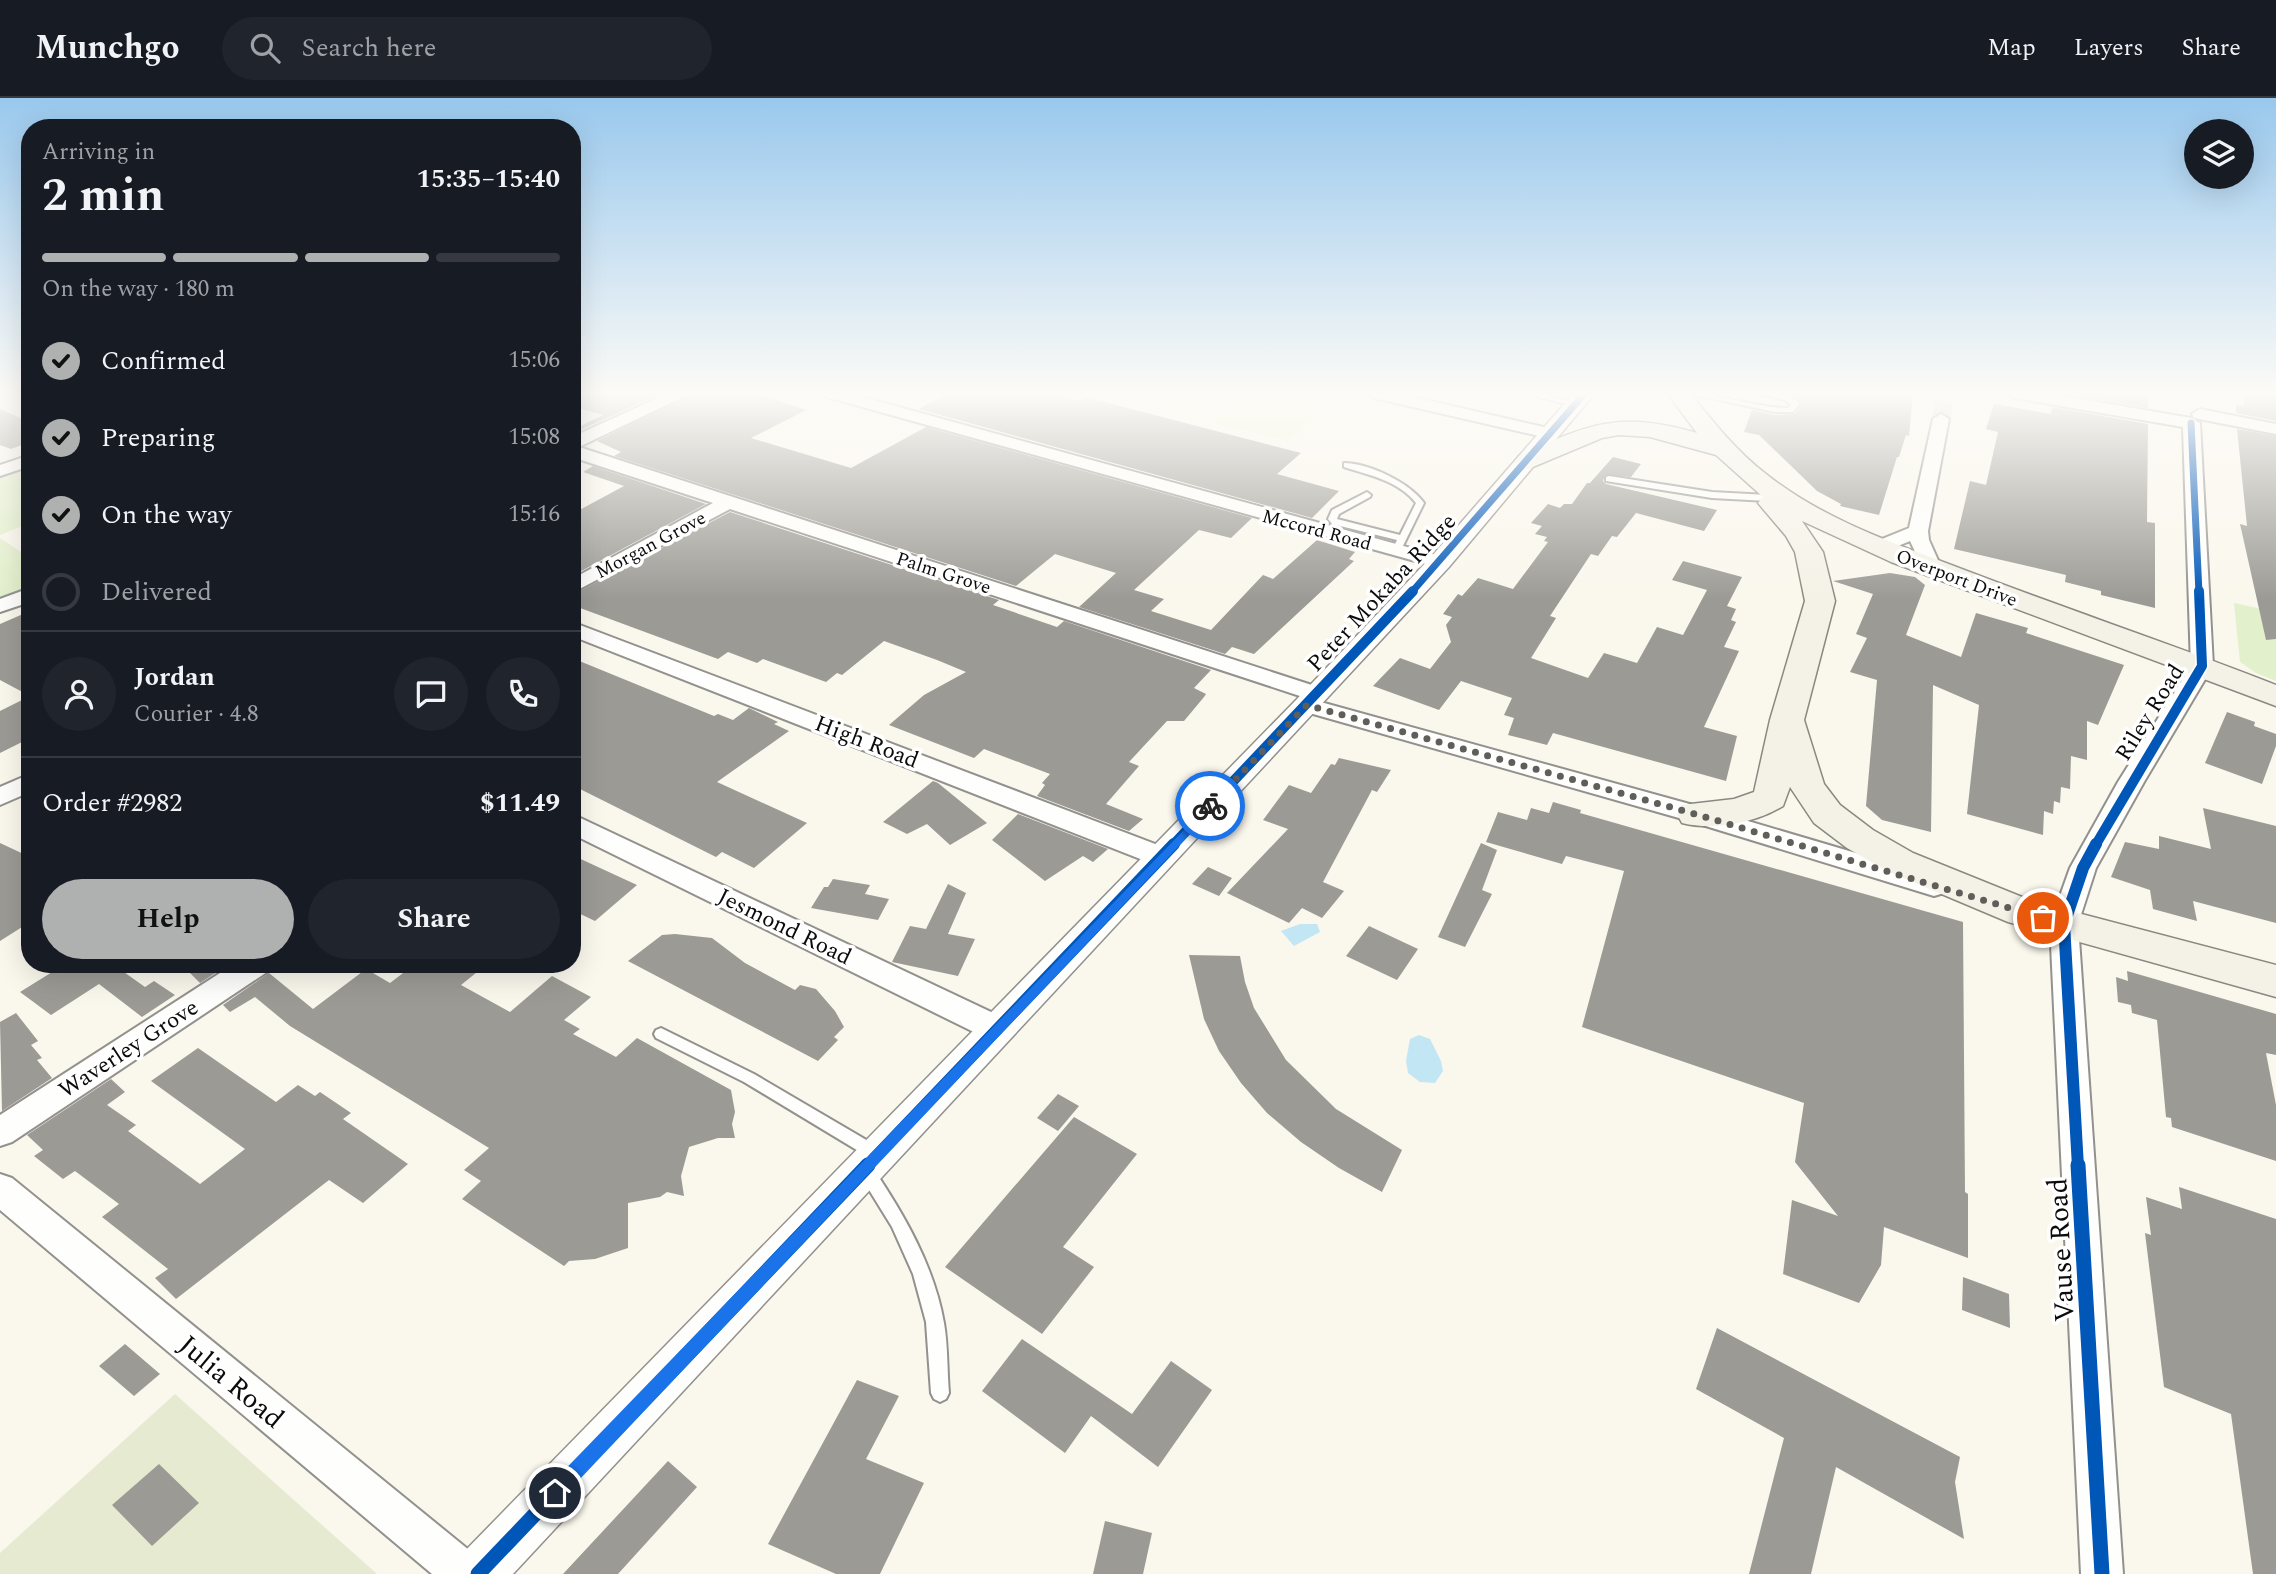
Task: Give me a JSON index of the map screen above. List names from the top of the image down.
{
  "streets": {
    "main road": ["Overport Drive"],
    "street": [
      "Mccord Road",
      "Morgan Grove",
      "Palm Grove",
      "Peter Mokaba Ridge",
      "Riley Road",
      "High Road",
      "Jesmond Road",
      "Waverley Grove",
      "Vause Road",
      "Julia Road"
    ]
  },
  "crossings": [
    ["Mccord Road", "Peter Mokaba Ridge"],
    ["Morgan Grove", "Palm Grove"],
    ["Palm Grove", "Peter Mokaba Ridge"],
    ["Overport Drive", "Riley Road"],
    ["Peter Mokaba Ridge", "High Road"],
    ["Peter Mokaba Ridge", "Jesmond Road"],
    ["Riley Road", "Vause Road"]
  ],
  "page": {
    "header": "Munchgo",
    "search": "Search here",
    "nav": ["Map", "Layers", "Share"],
    "heading": ["2 min", "Arriving in", "15:35–15:40"],
    "panel": [
      "Jordan",
      "Courier · 4.8",
      "Order #2982",
      "$11.49"
    ],
    "bar": "On the way · 180 m",
    "list": [
      ["Confirmed", "15:06"],
      ["Preparing", "15:08"],
      ["On the way", "15:16"],
      "Delivered"
    ],
    "buttons": ["Help", "Share"]
  }
}
